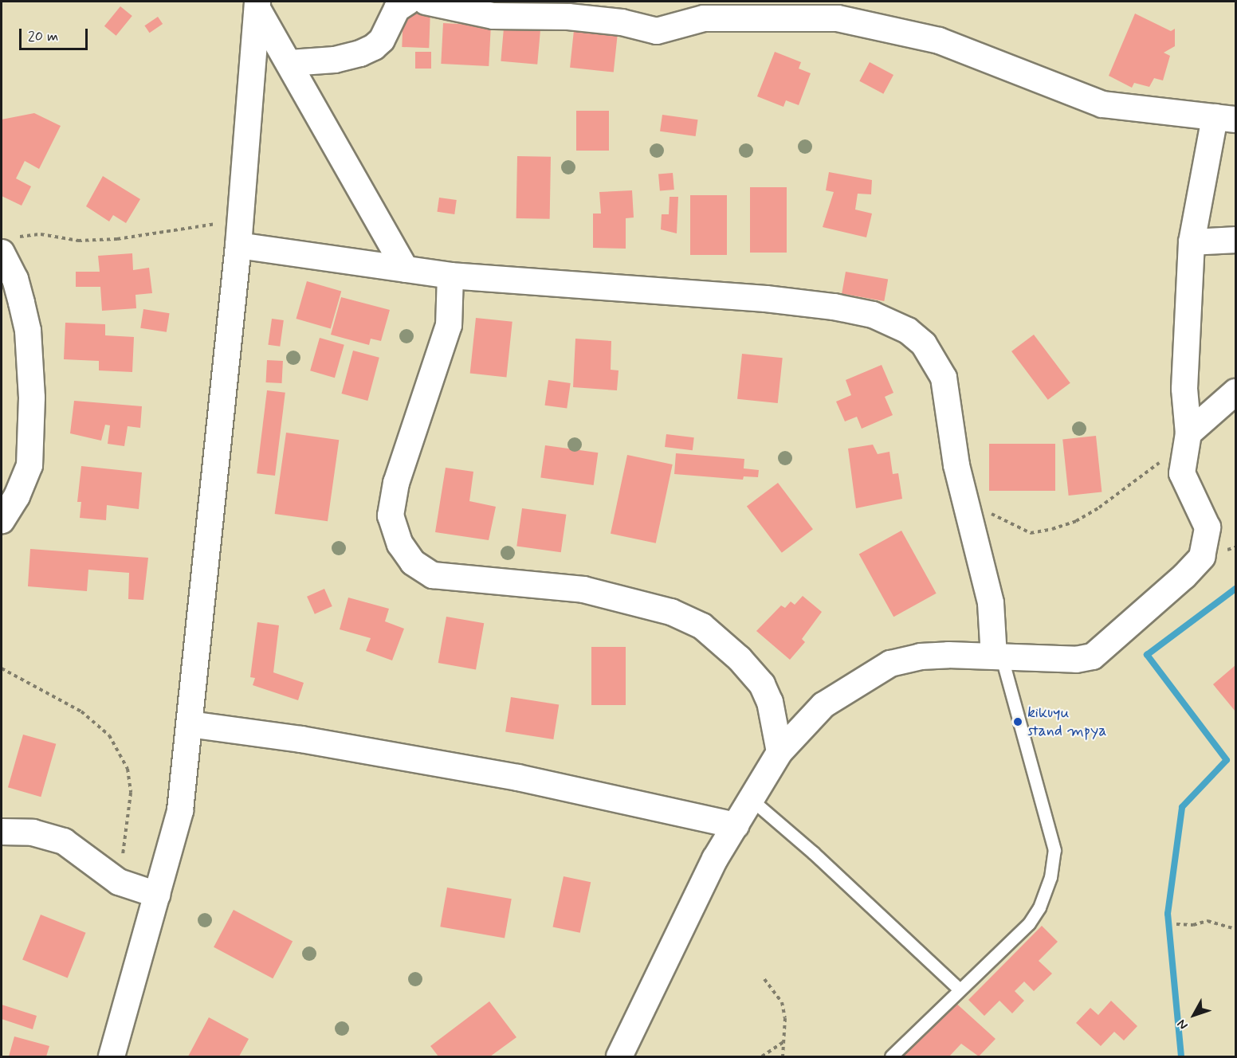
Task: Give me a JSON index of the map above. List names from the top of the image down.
{
  "places": ["kikuyu stand mpya"],
  "scale_bar": "20 m",
  "north": "bottom left"
}
